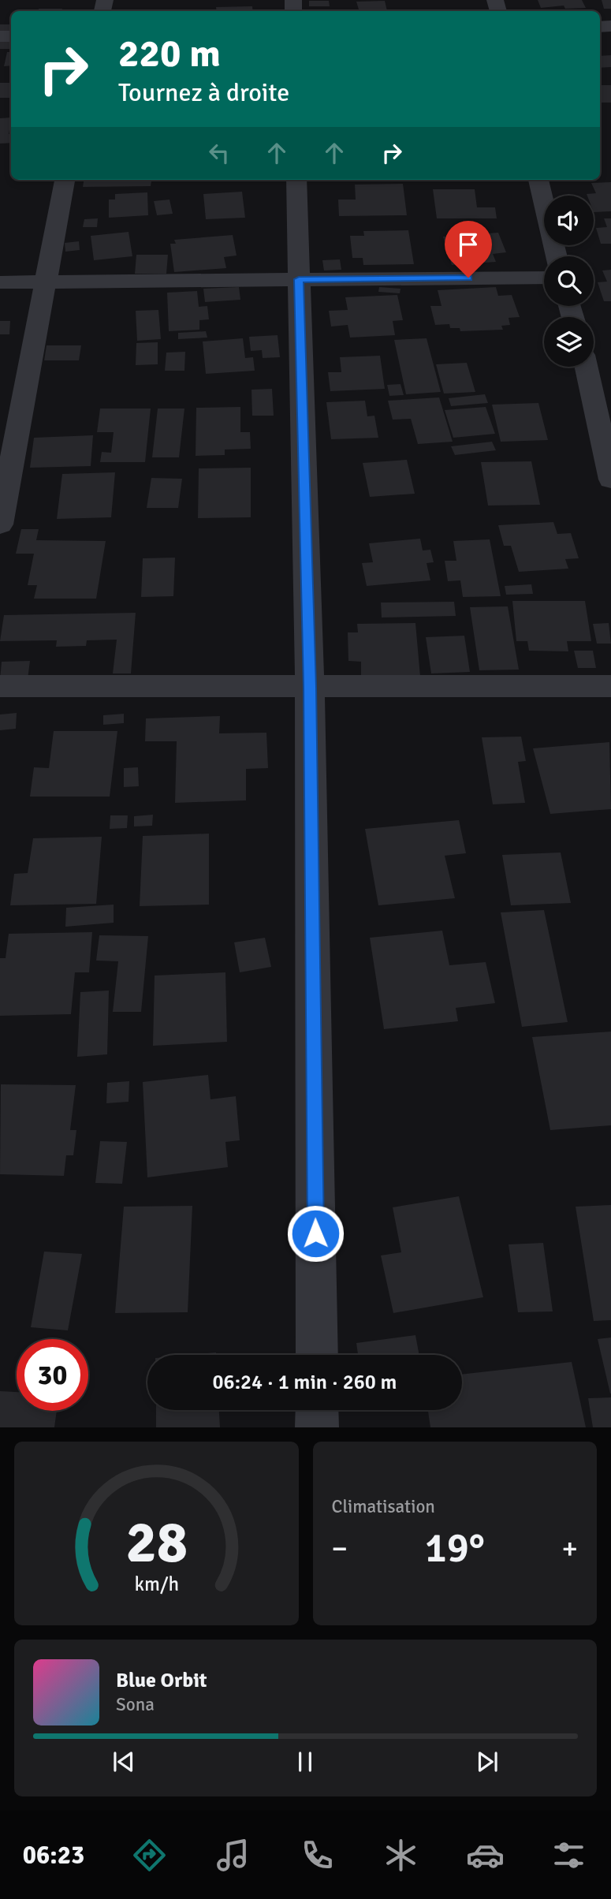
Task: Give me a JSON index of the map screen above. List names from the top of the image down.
{
  "page": {
    "turn": ["220 m", "Tournez à droite"],
    "limit": "30",
    "trip": "06:24 · 1 min · 260 m",
    "tile": "Climatisation",
    "heat": ["−", "19°", "+"],
    "song": ["Blue Orbit", "Sona"],
    "tabs": "06:23",
    "gauge": ["28", "km/h"]
  }
}
